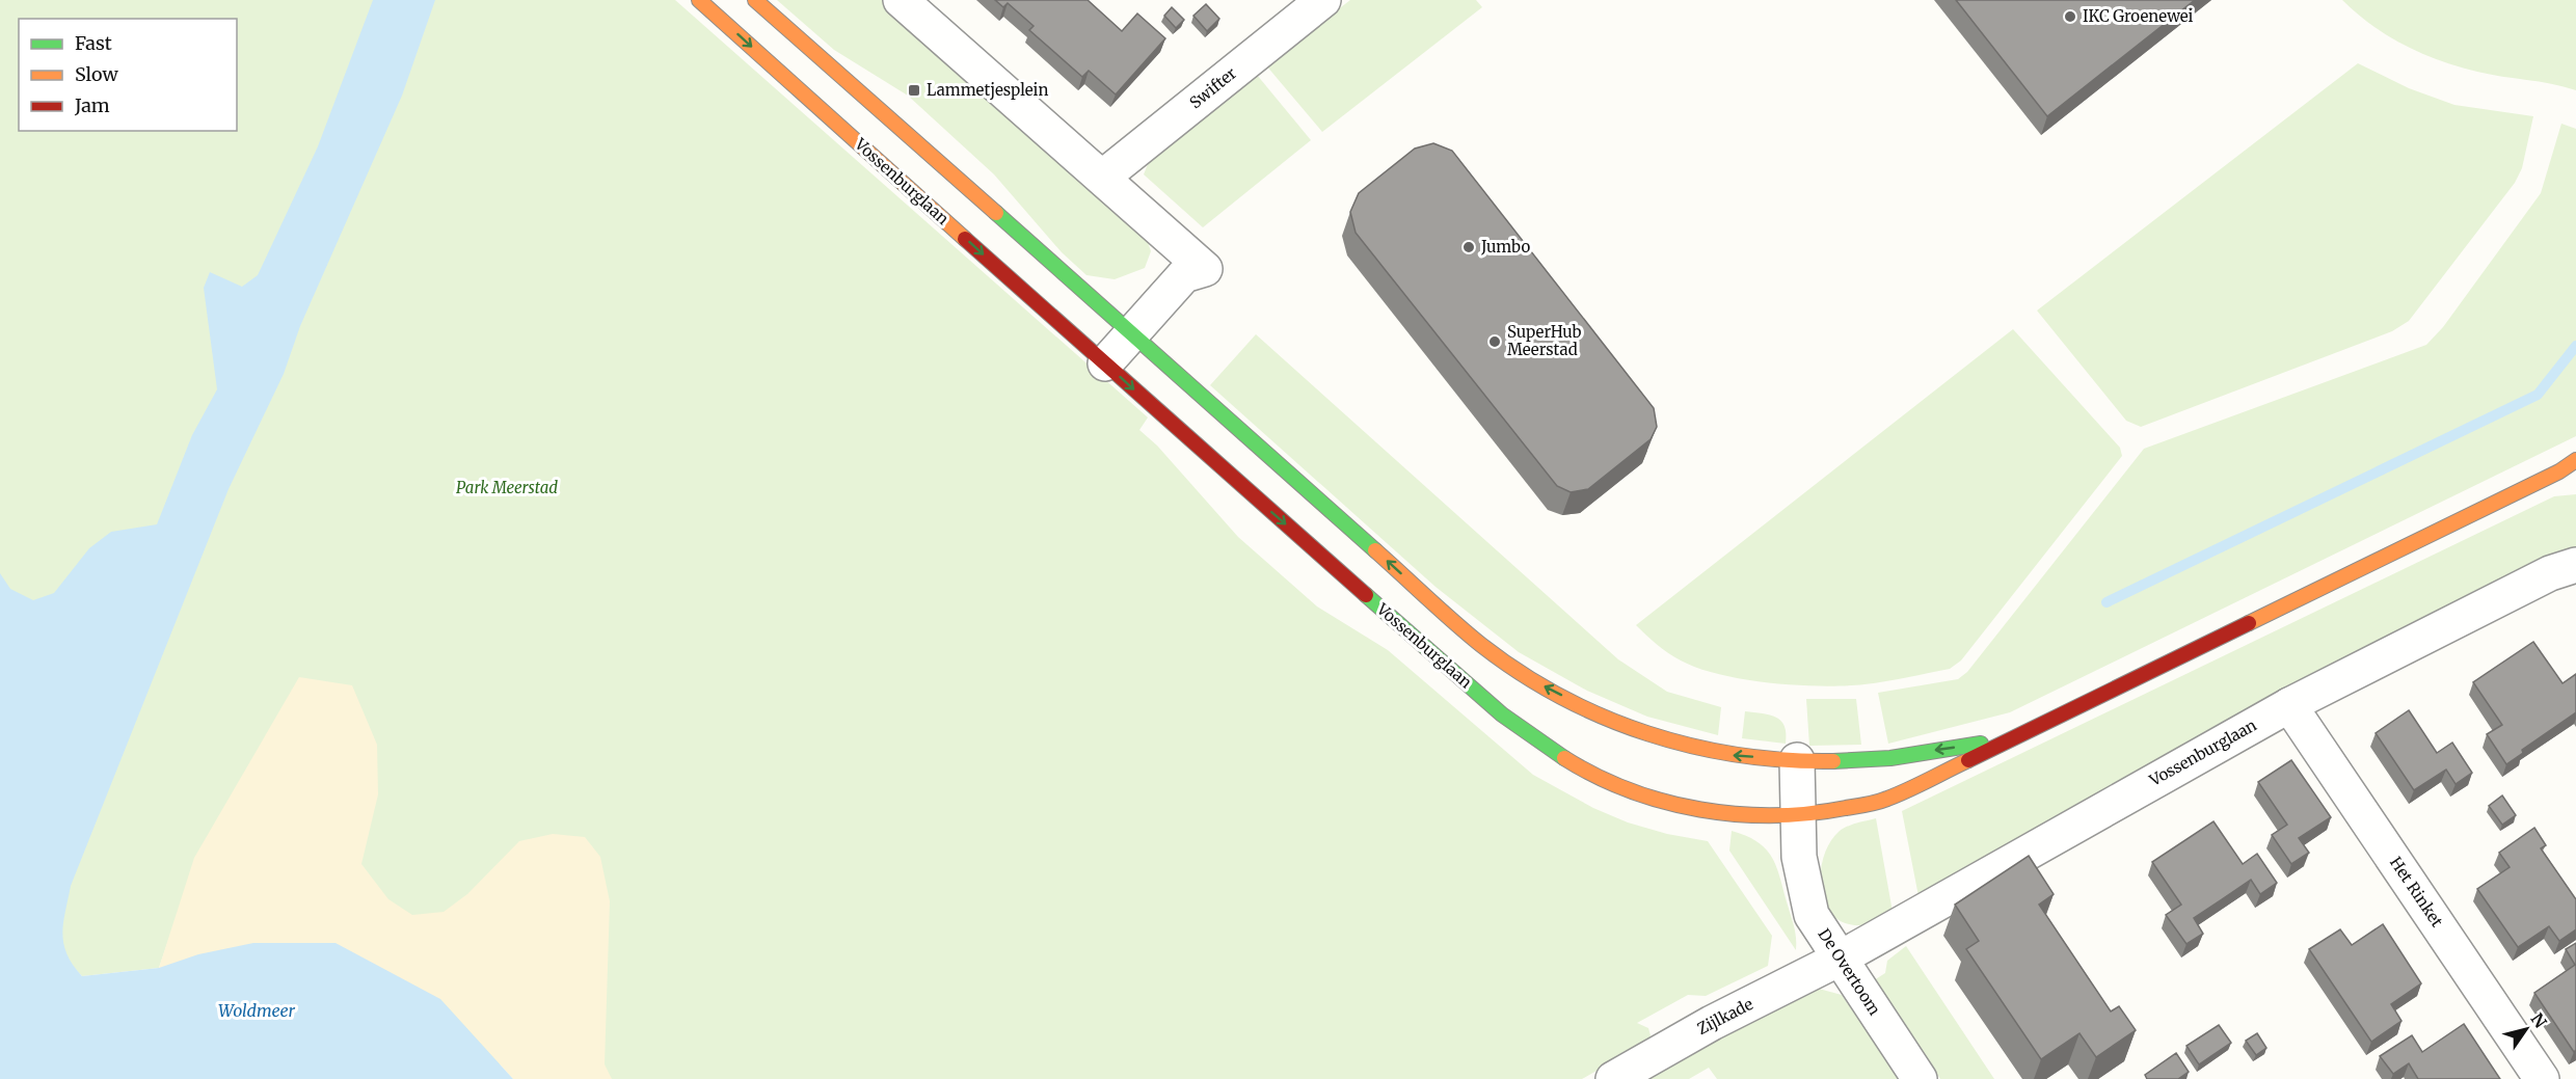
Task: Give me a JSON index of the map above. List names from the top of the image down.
{
  "streets": {
    "street": [
      "Swifter",
      "Vossenburglaan",
      "Het Rinket",
      "De Overtoom",
      "Zijlkade"
    ]
  },
  "crossings": [
    ["Vossenburglaan", "Het Rinket"],
    ["Vossenburglaan", "De Overtoom"],
    ["Vossenburglaan", "Zijlkade"],
    ["De Overtoom", "Zijlkade"]
  ],
  "water": ["Woldmeer"],
  "parks": ["Park Meerstad"],
  "places": {
    "other": ["IKC Groenewei", "Jumbo", "SuperHub Meerstad"],
    "transit": ["Lammetjesplein"]
  },
  "legend": ["Fast", "Slow", "Jam"],
  "north": "top right"
}
